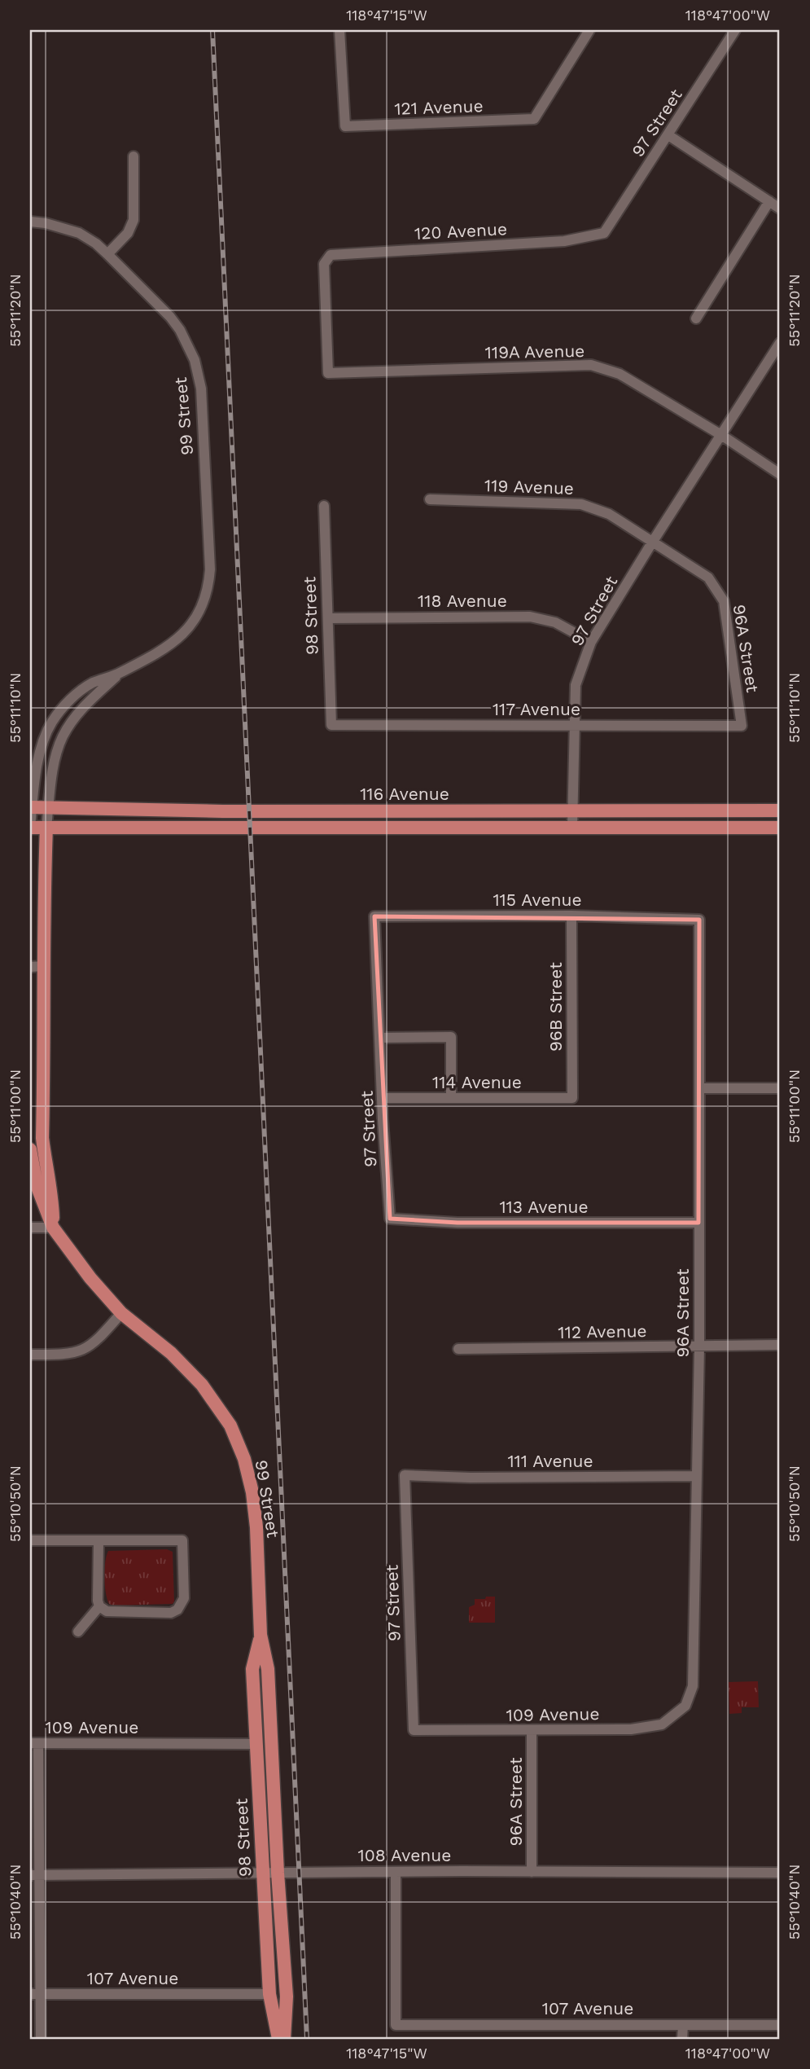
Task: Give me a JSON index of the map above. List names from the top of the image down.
{
  "streets": {
    "main road": ["99 Street", "98 Street", "116 Avenue"],
    "street": [
      "121 Avenue",
      "97 Street",
      "120 Avenue",
      "119A Avenue",
      "119 Avenue",
      "118 Avenue",
      "96A Street",
      "117 Avenue",
      "115 Avenue",
      "96B Street",
      "114 Avenue",
      "113 Avenue",
      "112 Avenue",
      "111 Avenue",
      "109 Avenue",
      "108 Avenue",
      "107 Avenue"
    ]
  },
  "crossings": [
    ["97 Street", "120 Avenue"],
    ["97 Street", "119A Avenue"],
    ["97 Street", "119 Avenue"],
    ["97 Street", "118 Avenue"],
    ["97 Street", "96A Street"],
    ["97 Street", "117 Avenue"],
    ["97 Street", "116 Avenue"],
    ["97 Street", "115 Avenue"],
    ["97 Street", "114 Avenue"],
    ["97 Street", "113 Avenue"],
    ["97 Street", "111 Avenue"],
    ["97 Street", "109 Avenue"],
    ["120 Avenue", "119A Avenue"],
    ["99 Street", "98 Street"],
    ["99 Street", "116 Avenue"],
    ["119 Avenue", "96A Street"],
    ["118 Avenue", "98 Street"],
    ["98 Street", "117 Avenue"],
    ["98 Street", "109 Avenue"],
    ["98 Street", "108 Avenue"],
    ["98 Street", "107 Avenue"],
    ["96A Street", "117 Avenue"],
    ["96A Street", "115 Avenue"],
    ["96A Street", "113 Avenue"],
    ["96A Street", "112 Avenue"],
    ["96A Street", "111 Avenue"],
    ["96A Street", "109 Avenue"],
    ["96A Street", "108 Avenue"],
    ["115 Avenue", "96B Street"],
    ["96B Street", "114 Avenue"],
    ["108 Avenue", "107 Avenue"]
  ],
  "coordinates": [
    "118°47'15\"W",
    "118°47'00\"W",
    "55°11'20\"N",
    "55°11'10\"N",
    "55°11'00\"N",
    "55°10'50\"N",
    "55°10'40\"N"
  ]
}
